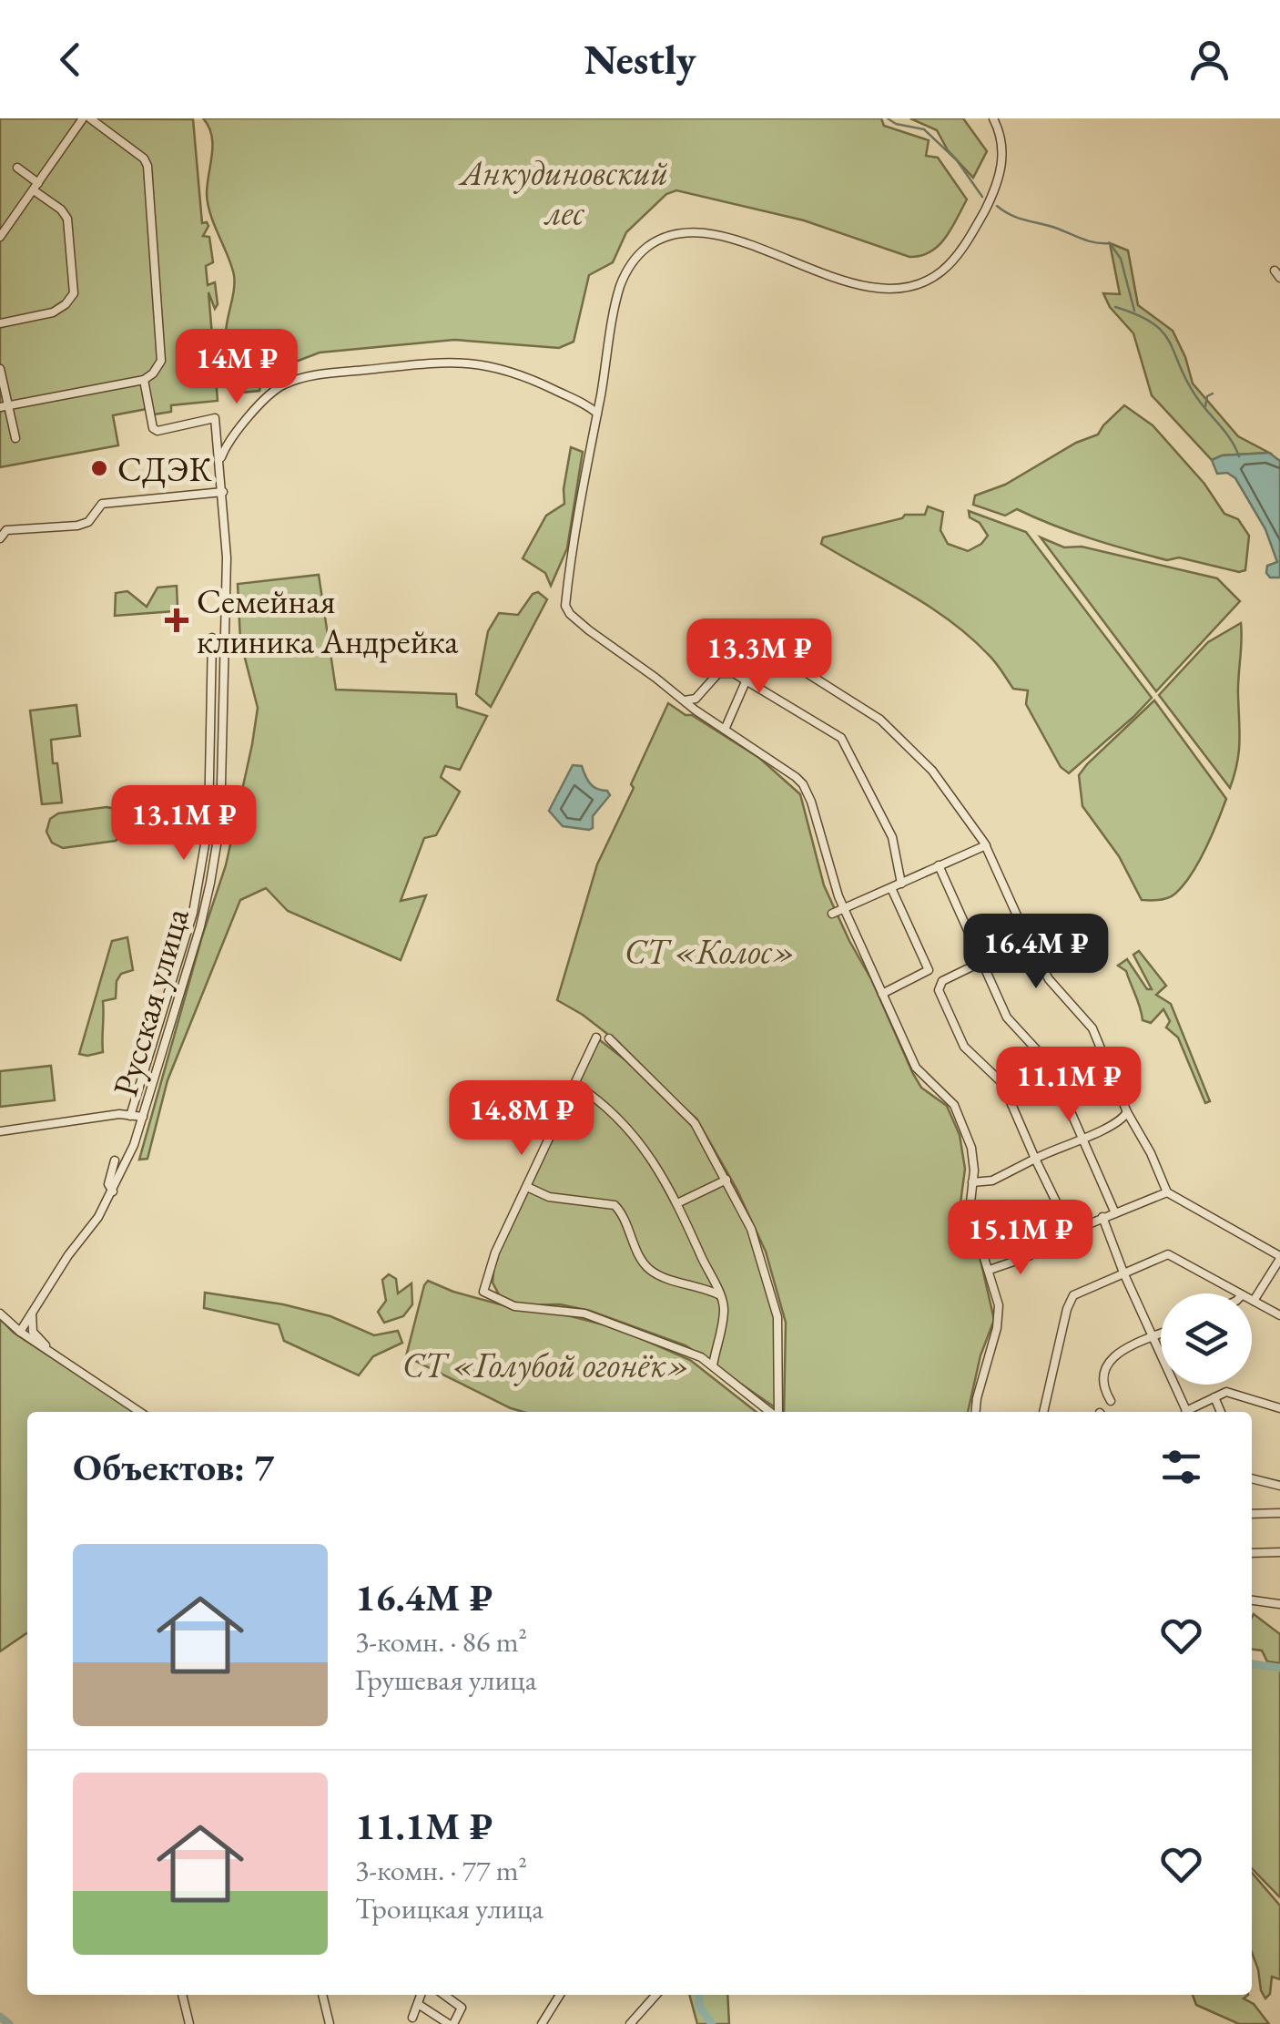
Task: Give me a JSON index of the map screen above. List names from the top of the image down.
{
  "streets": {
    "street": ["Русская улица"]
  },
  "parks": ["Анкудиновский лес", "СТ «Колос»", "СТ «Голубой огонёк»"],
  "places": {
    "other": ["СДЭК"],
    "health": ["Семейная клиника Андрейка"]
  },
  "page": {
    "header": "Nestly",
    "price": [
      "14M ₽",
      "13.3M ₽",
      "13.1M ₽",
      "16.4M ₽",
      "11.1M ₽",
      "14.8M ₽",
      "15.1M ₽"
    ],
    "heading": "Объектов: 7",
    "list": [
      {
        "name": "16.4M ₽",
        "note": "3-комн. · 86 m² · Грушевая улица"
      },
      {
        "name": "11.1M ₽",
        "note": "3-комн. · 77 m² · Троицкая улица"
      }
    ]
  }
}
